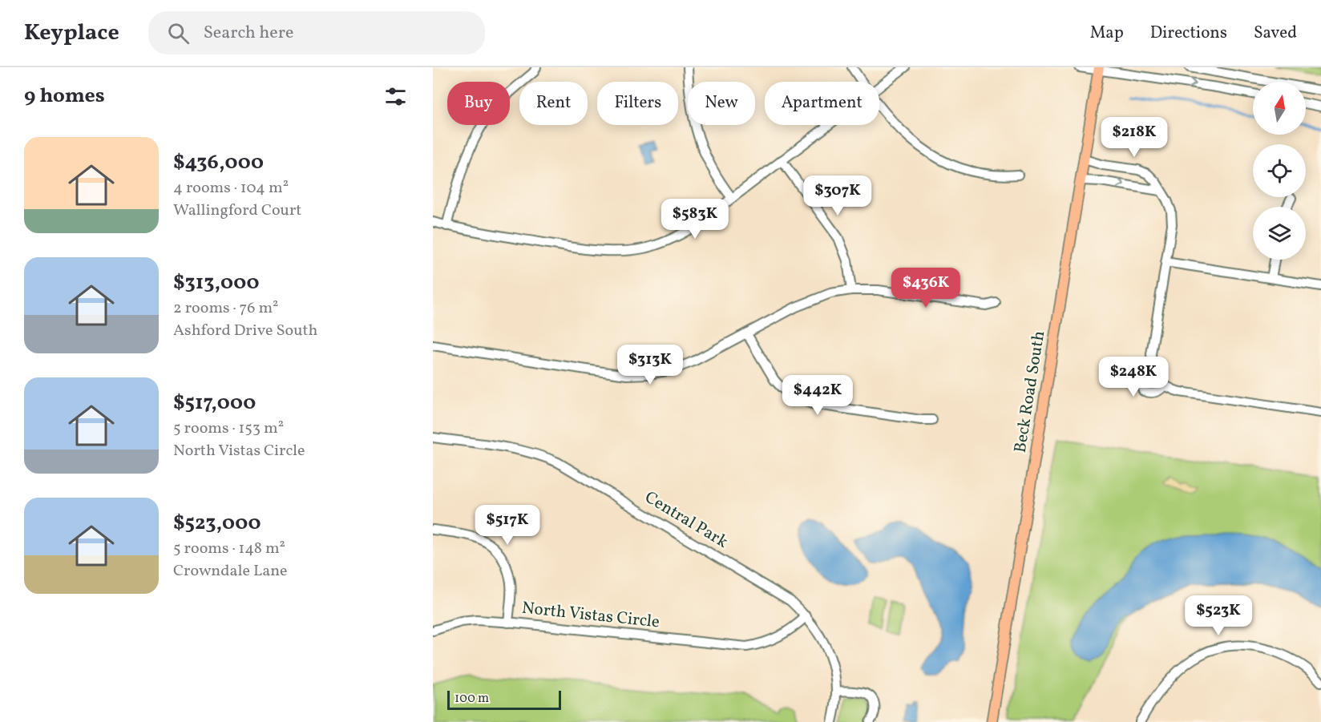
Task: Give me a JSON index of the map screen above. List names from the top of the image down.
{
  "streets": {
    "main road": ["Beck Road South"],
    "street": ["Central Park", "North Vistas Circle"]
  },
  "crossings": [
    ["Central Park", "North Vistas Circle"]
  ],
  "scale_bar": "100 m",
  "north": "top",
  "page": {
    "header": "Keyplace",
    "search": "Search here",
    "nav": ["Map", "Directions", "Saved"],
    "heading": "9 homes",
    "chip": [
      "Buy",
      "Rent",
      "Filters",
      "New",
      "Apartment"
    ],
    "price": [
      "$218K",
      "$307K",
      "$583K",
      "$436K",
      "$313K",
      "$248K",
      "$442K",
      "$517K",
      "$523K"
    ],
    "list": [
      {
        "name": "$436,000",
        "note": "4 rooms · 104 m² · Wallingford Court"
      },
      {
        "name": "$313,000",
        "note": "2 rooms · 76 m² · Ashford Drive South"
      },
      {
        "name": "$517,000",
        "note": "5 rooms · 153 m² · North Vistas Circle"
      },
      {
        "name": "$523,000",
        "note": "5 rooms · 148 m² · Crowndale Lane"
      }
    ],
    "scale": "100 m"
  }
}
